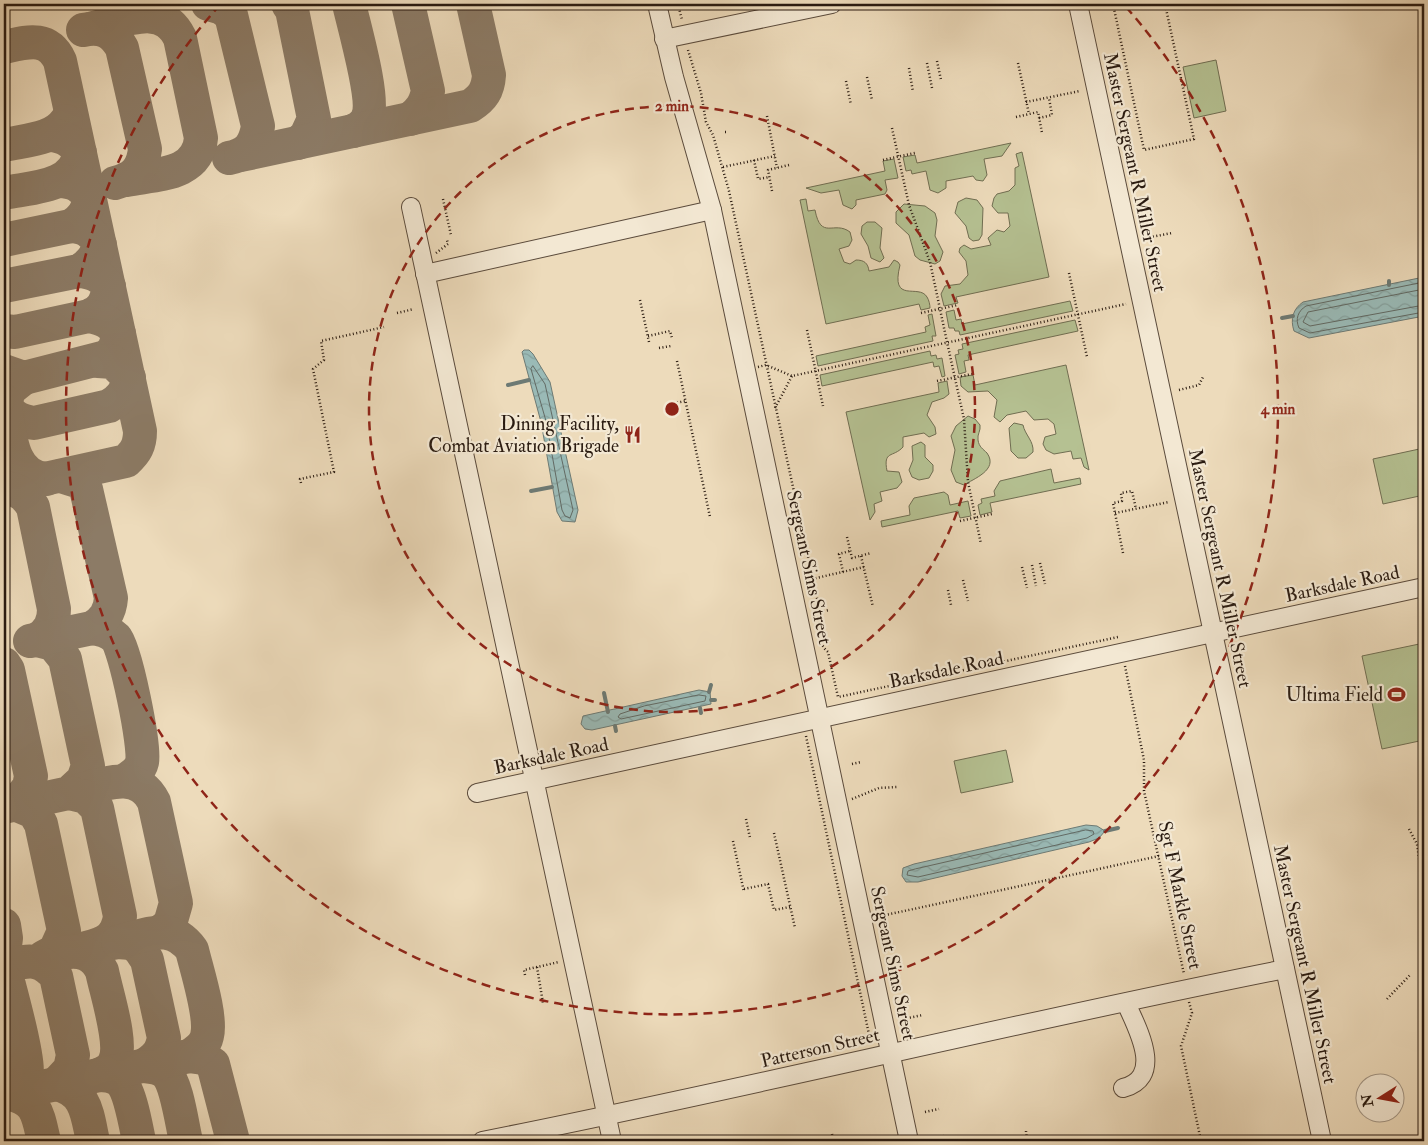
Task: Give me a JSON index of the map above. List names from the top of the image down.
{
  "streets": {
    "street": [
      "Master Sergeant R Miller Street",
      "Sergeant Sims Street",
      "Barksdale Road",
      "Patterson Street"
    ],
    "path": ["Sgt F Markle Street"]
  },
  "crossings": [
    ["Master Sergeant R Miller Street", "Barksdale Road"],
    ["Master Sergeant R Miller Street", "Patterson Street"],
    ["Sergeant Sims Street", "Barksdale Road"],
    ["Sergeant Sims Street", "Patterson Street"],
    ["Barksdale Road", "Sgt F Markle Street"],
    ["Sgt F Markle Street", "Patterson Street"]
  ],
  "places": {
    "restaurant": ["Dining Facility, Combat Aviation Brigade"],
    "sports": ["Ultima Field"]
  },
  "north": "left",
  "rings": ["2 min", "4 min"]
}
